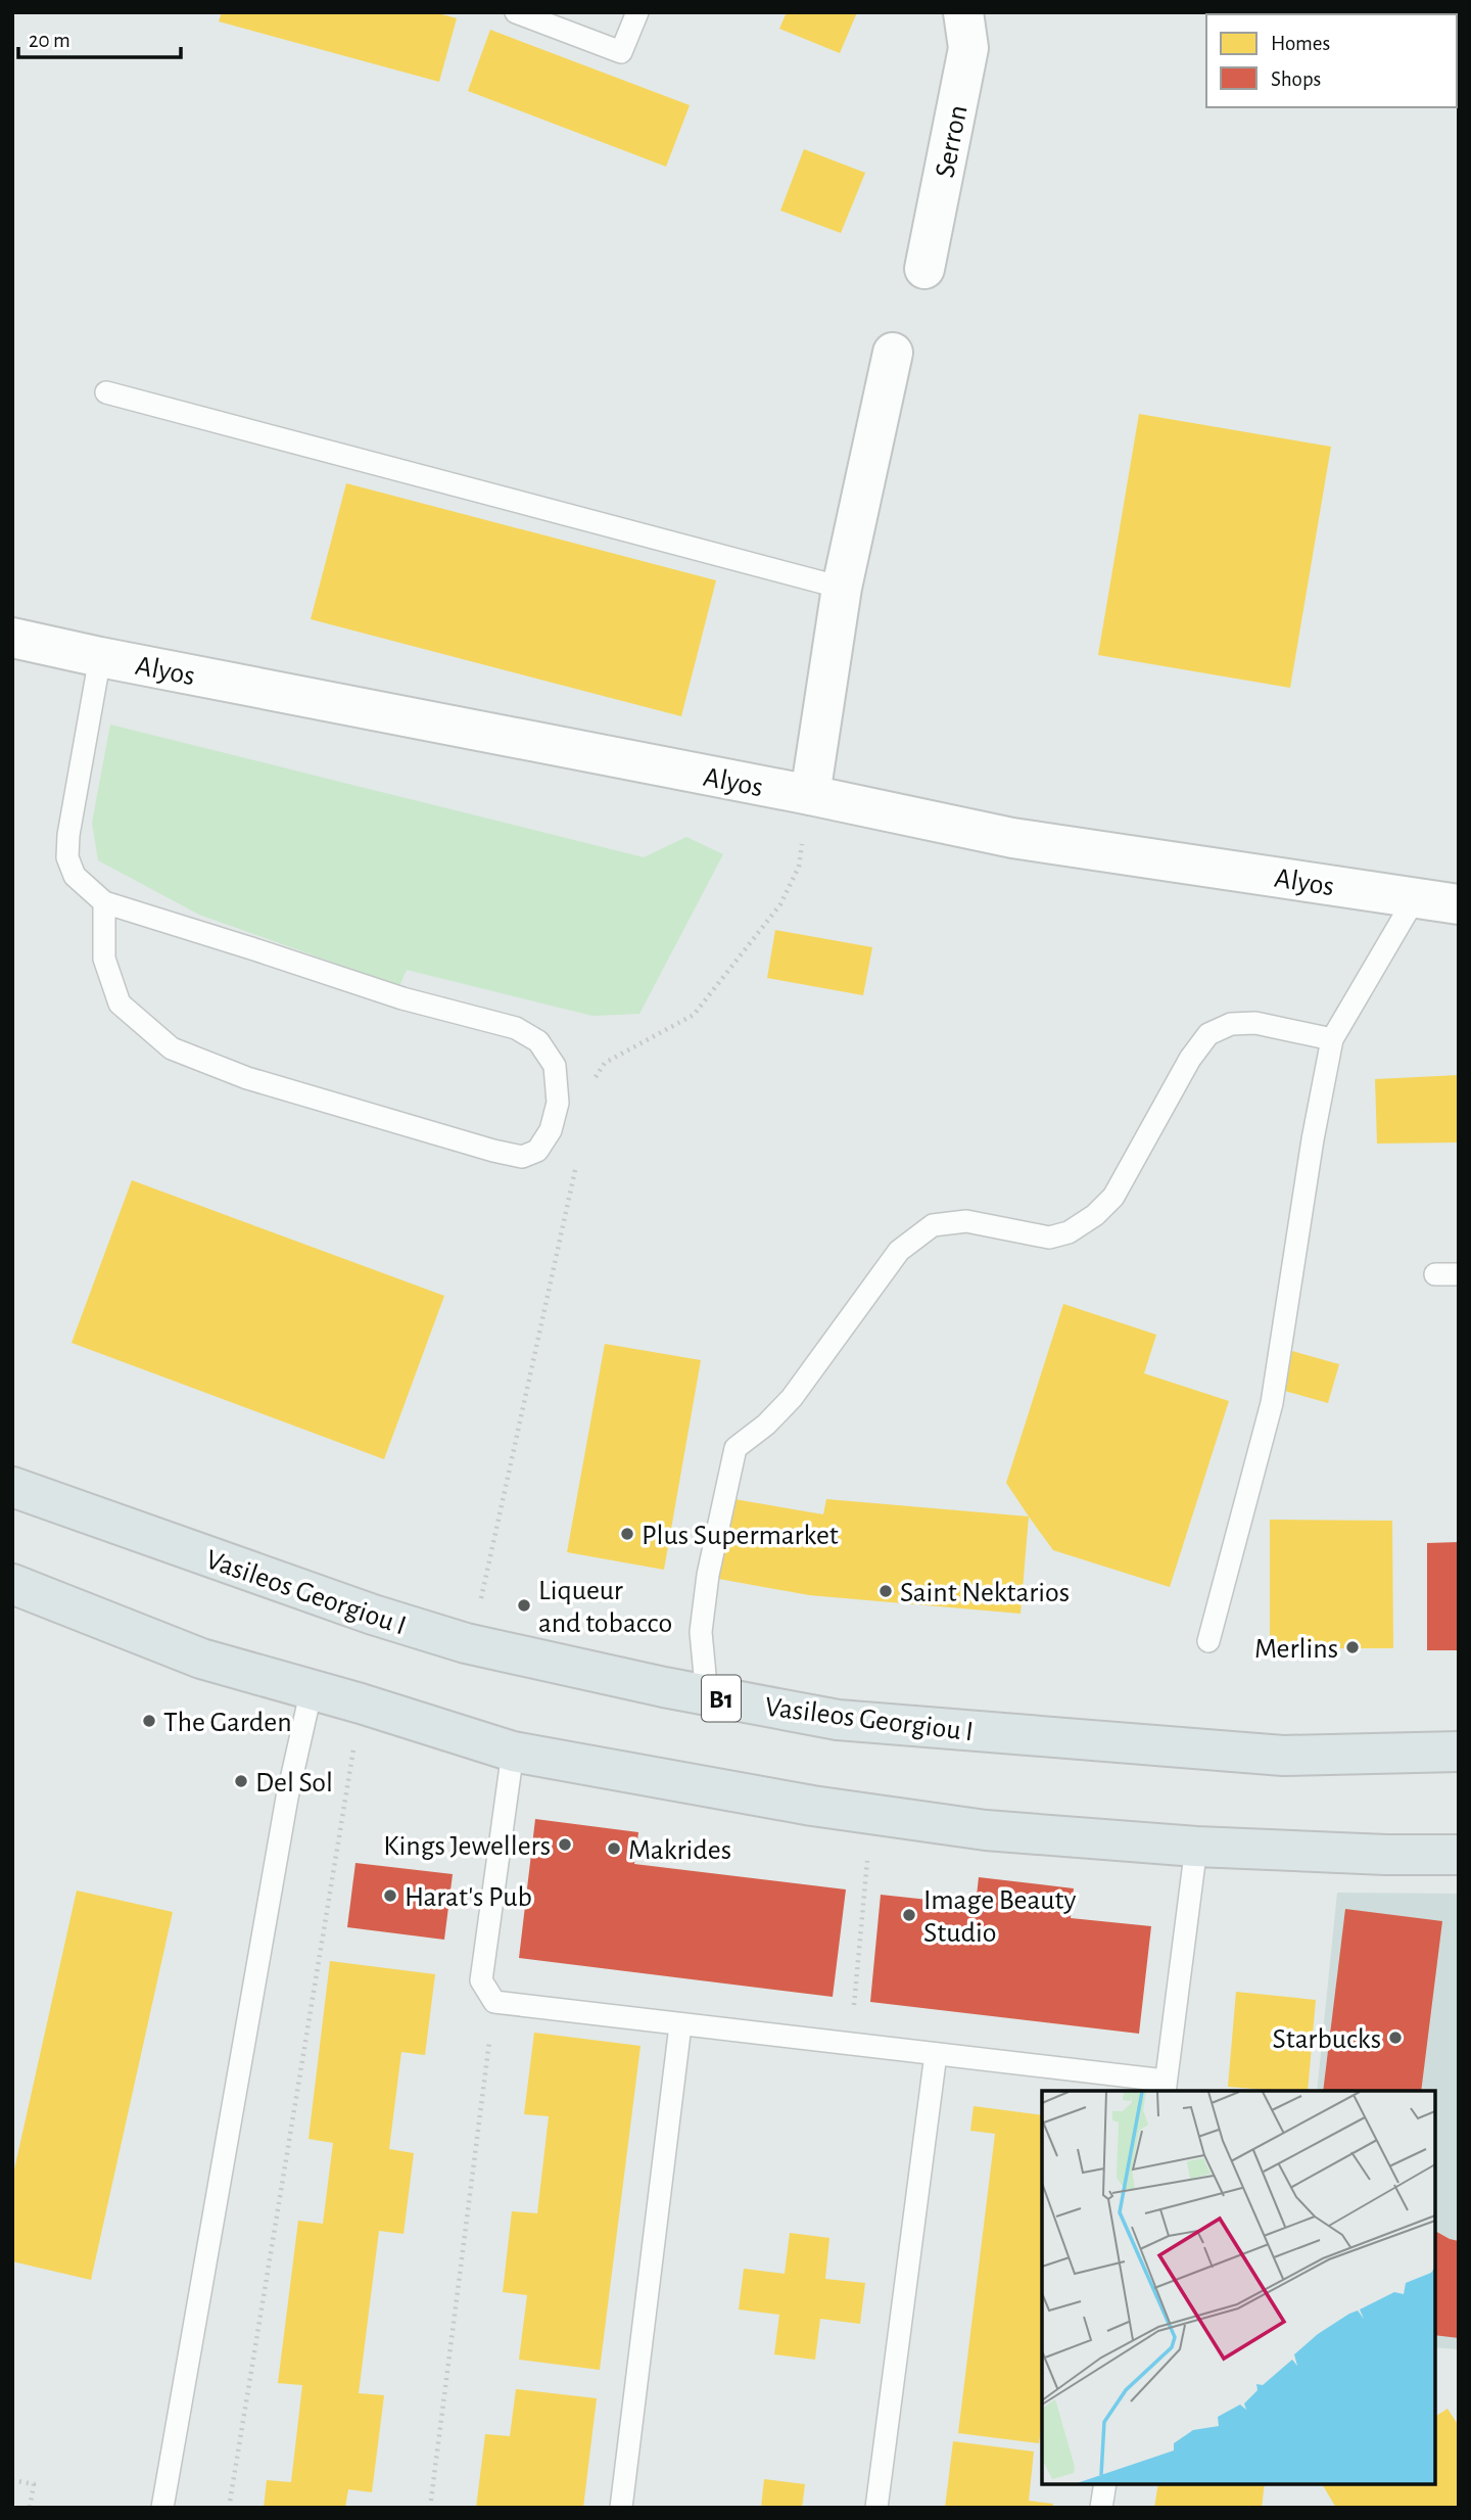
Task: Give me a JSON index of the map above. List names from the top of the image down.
{
  "streets": {
    "main road": ["Vasileos Georgiou I", "B1"],
    "street": ["Serron", "Alyos"]
  },
  "places": [
    "Plus Supermarket",
    "Saint Nektarios",
    "Liqueur and tobacco",
    "Merlins",
    "The Garden",
    "Del Sol",
    "Kings Jewellers",
    "Makrides",
    "Harat's Pub",
    "Image Beauty Studio",
    "Starbucks"
  ],
  "legend": ["Homes", "Shops"],
  "scale_bar": "20 m"
}
